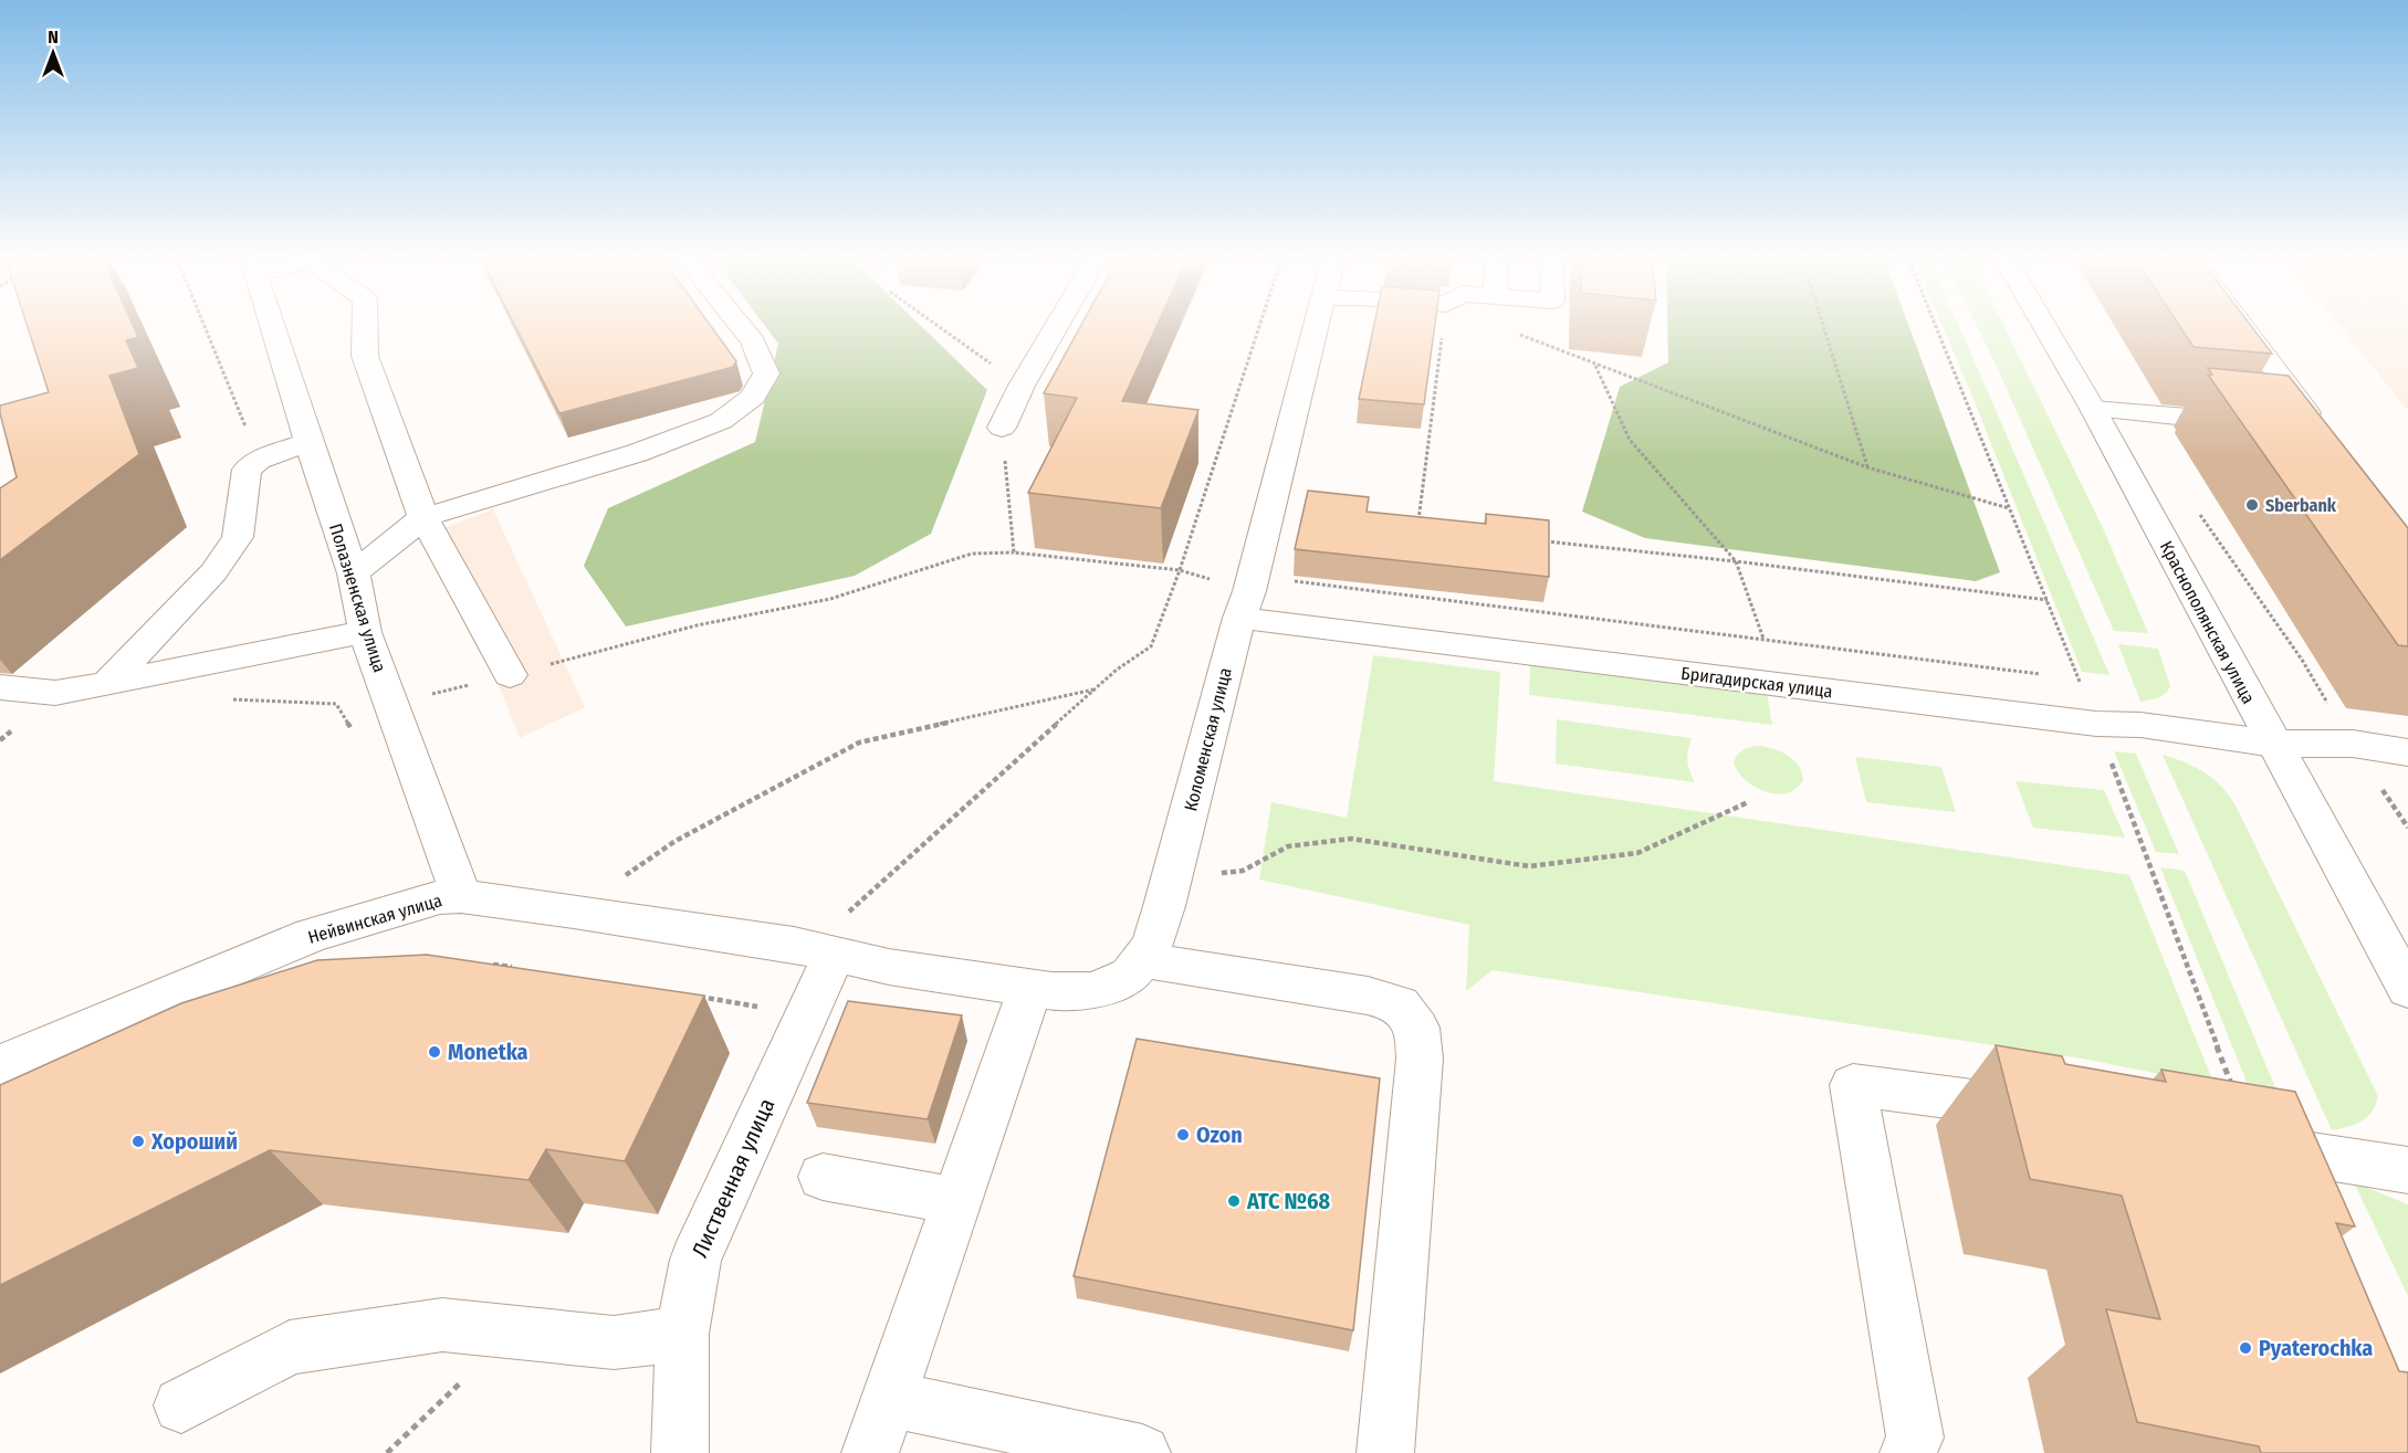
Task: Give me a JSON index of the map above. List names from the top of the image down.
{
  "streets": {
    "street": [
      "Полазненская улица",
      "Краснополянская улица",
      "Бригадирская улица",
      "Коломенская улица",
      "Нейвинская улица",
      "Лиственная улица"
    ]
  },
  "crossings": [
    ["Полазненская улица", "Нейвинская улица"],
    ["Краснополянская улица", "Бригадирская улица"],
    ["Бригадирская улица", "Коломенская улица"],
    ["Коломенская улица", "Нейвинская улица"],
    ["Нейвинская улица", "Лиственная улица"]
  ],
  "places": [
    "Sberbank",
    "Monetka",
    "Ozon",
    "Хороший",
    "АТС №68",
    "Pyaterochka"
  ],
  "north": "top"
}
